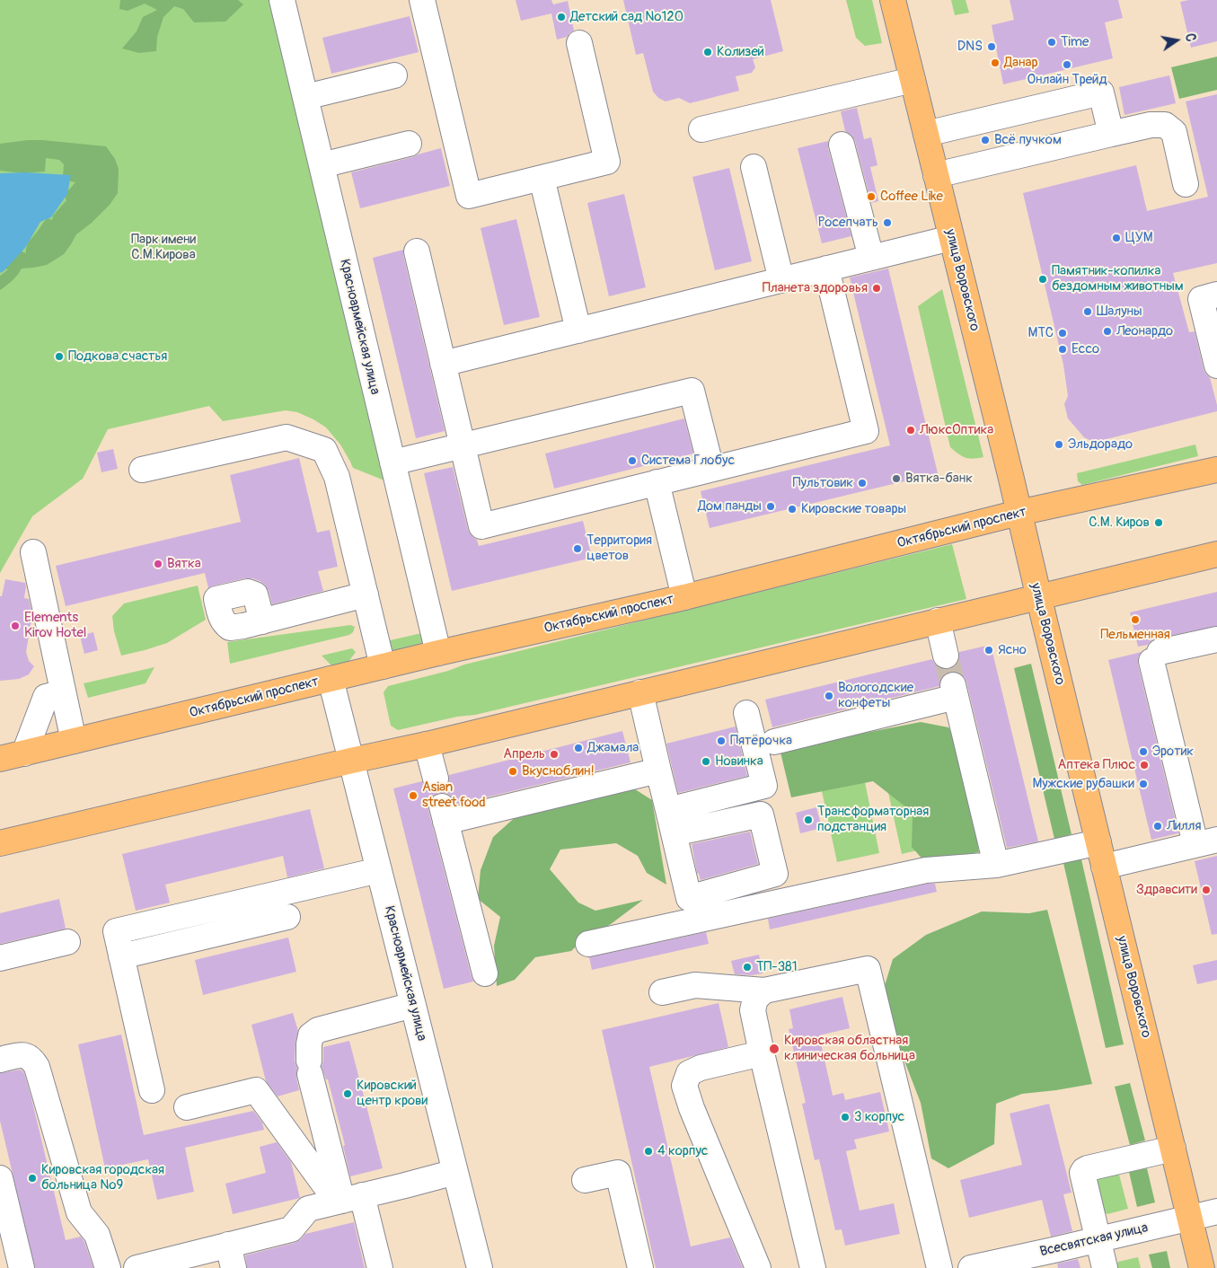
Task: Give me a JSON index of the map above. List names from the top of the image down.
{
  "streets": {
    "main road": ["улица Воровского", "Октябрьский проспект"],
    "street": ["Красноармейская улица", "Всесвятская улица"]
  },
  "crossings": [
    ["улица Воровского", "Октябрьский проспект"],
    ["улица Воровского", "Всесвятская улица"],
    ["Красноармейская улица", "Октябрьский проспект"]
  ],
  "parks": ["Парк имени С.М.Кирова"],
  "places": [
    "Детский сад №120",
    "Time",
    "DNS",
    "Колизей",
    "Данар",
    "Онлайн Трейд",
    "Всё пучком",
    "Coffee Like",
    "Росепчать",
    "ЦУМ",
    "Памятник-копилка бездомным животным",
    "Планета здоровья",
    "Шалуны",
    "Леонардо",
    "МТС",
    "Ecco",
    "Подкова счастья",
    "ЛюксОптика",
    "Эльдорадо",
    "Система Глобус",
    "Вятка-банк",
    "Пультовик",
    "Дом панды",
    "Кировские товары",
    "С.М. Киров",
    "Территория цветов",
    "Вятка",
    "Пельменная",
    "Elements Kirov Hotel",
    "Ясно",
    "Вологодские конфеты",
    "Пятёрочка",
    "Джамала",
    "Эротик",
    "Апрель",
    "Новинка",
    "Аптека Плюс",
    "Вкусноблин!",
    "Мужские рубашки",
    "Asian street food",
    "Трансформаторная подстанция",
    "Лилля",
    "Здравсити",
    "ТП-381",
    "Кировская областная клиническая больница",
    "Кировский центр крови",
    "3 корпус",
    "4 корпус",
    "Кировская городская больница №9"
  ],
  "north": "right"
}
